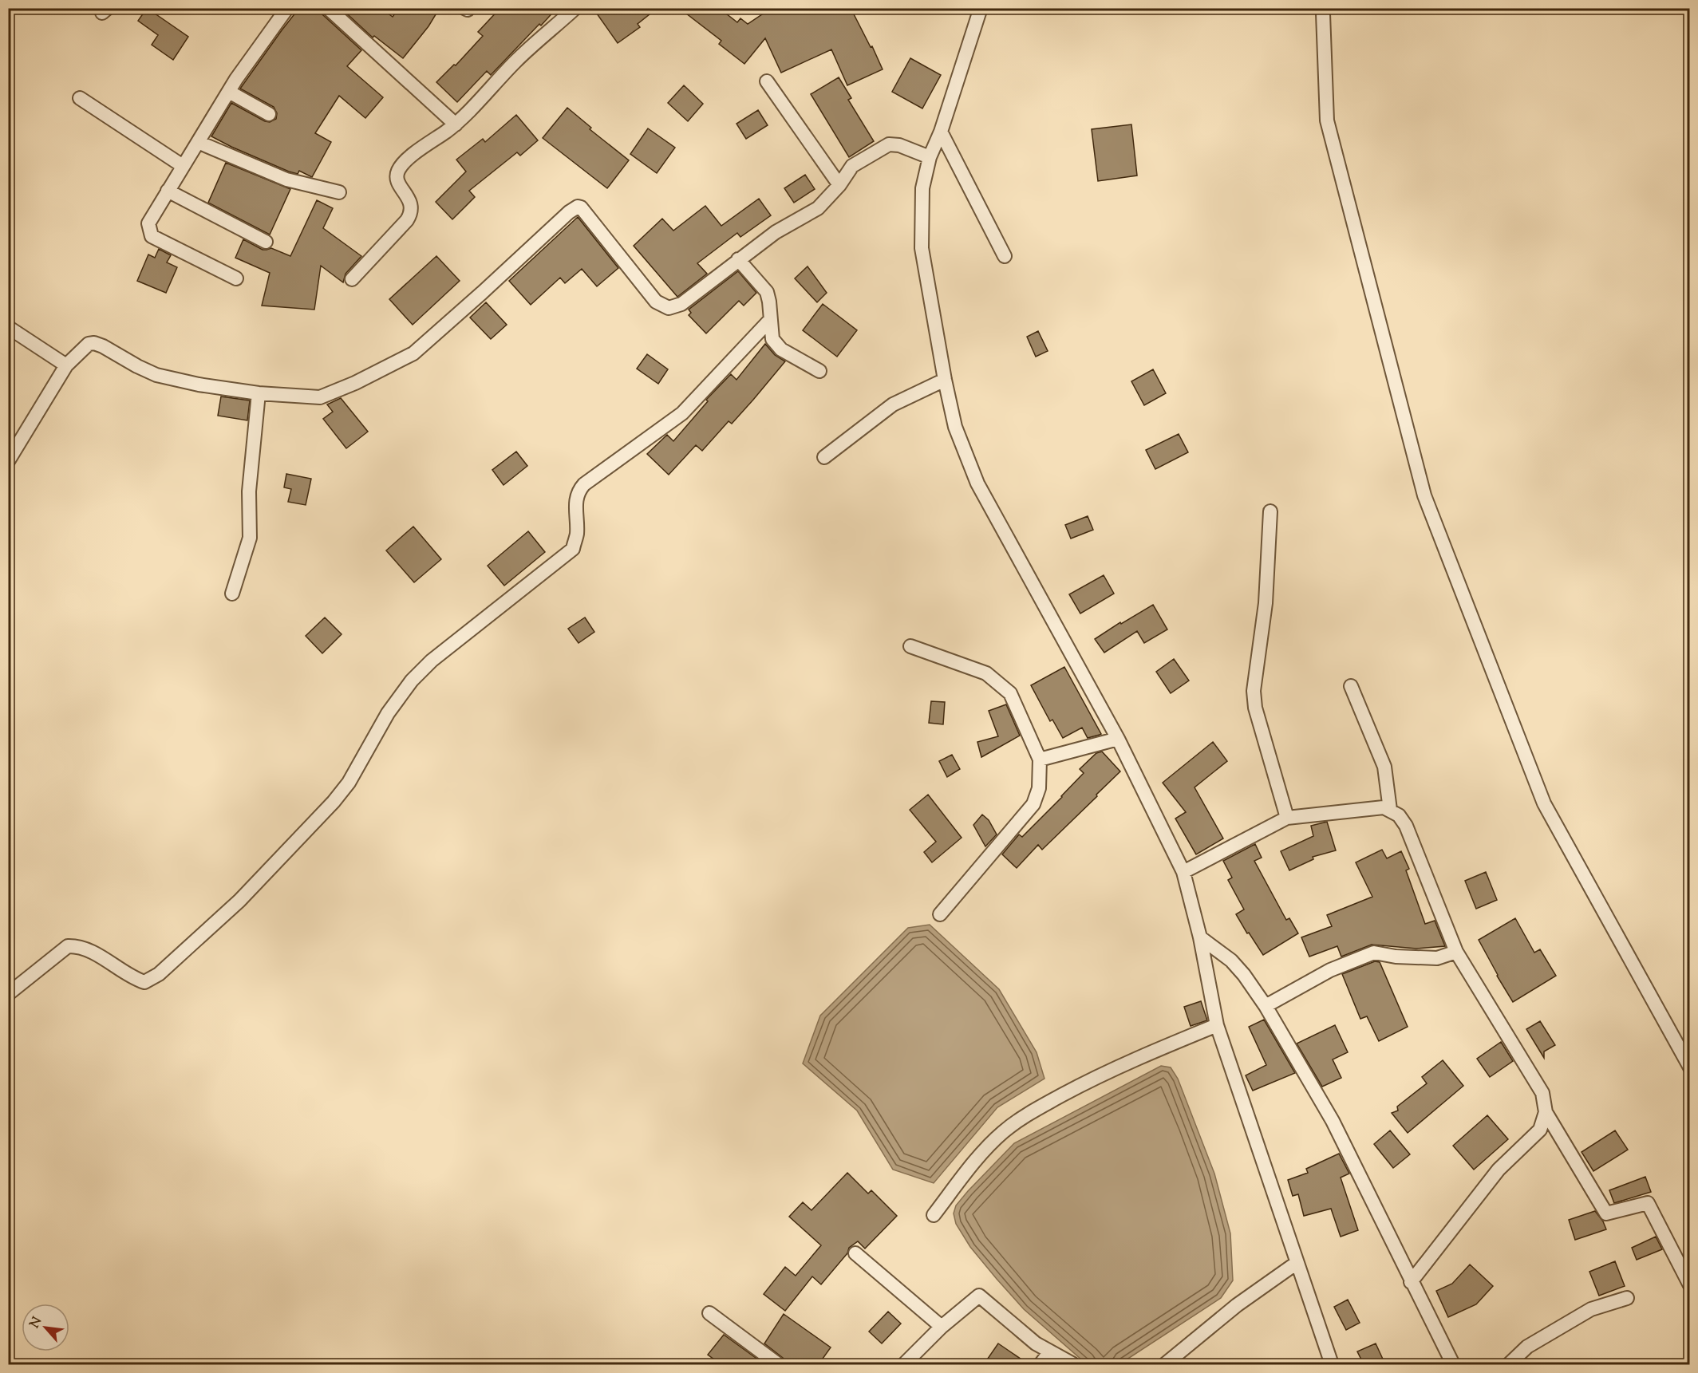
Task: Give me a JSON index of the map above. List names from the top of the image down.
{
  "north": "top left"
}
